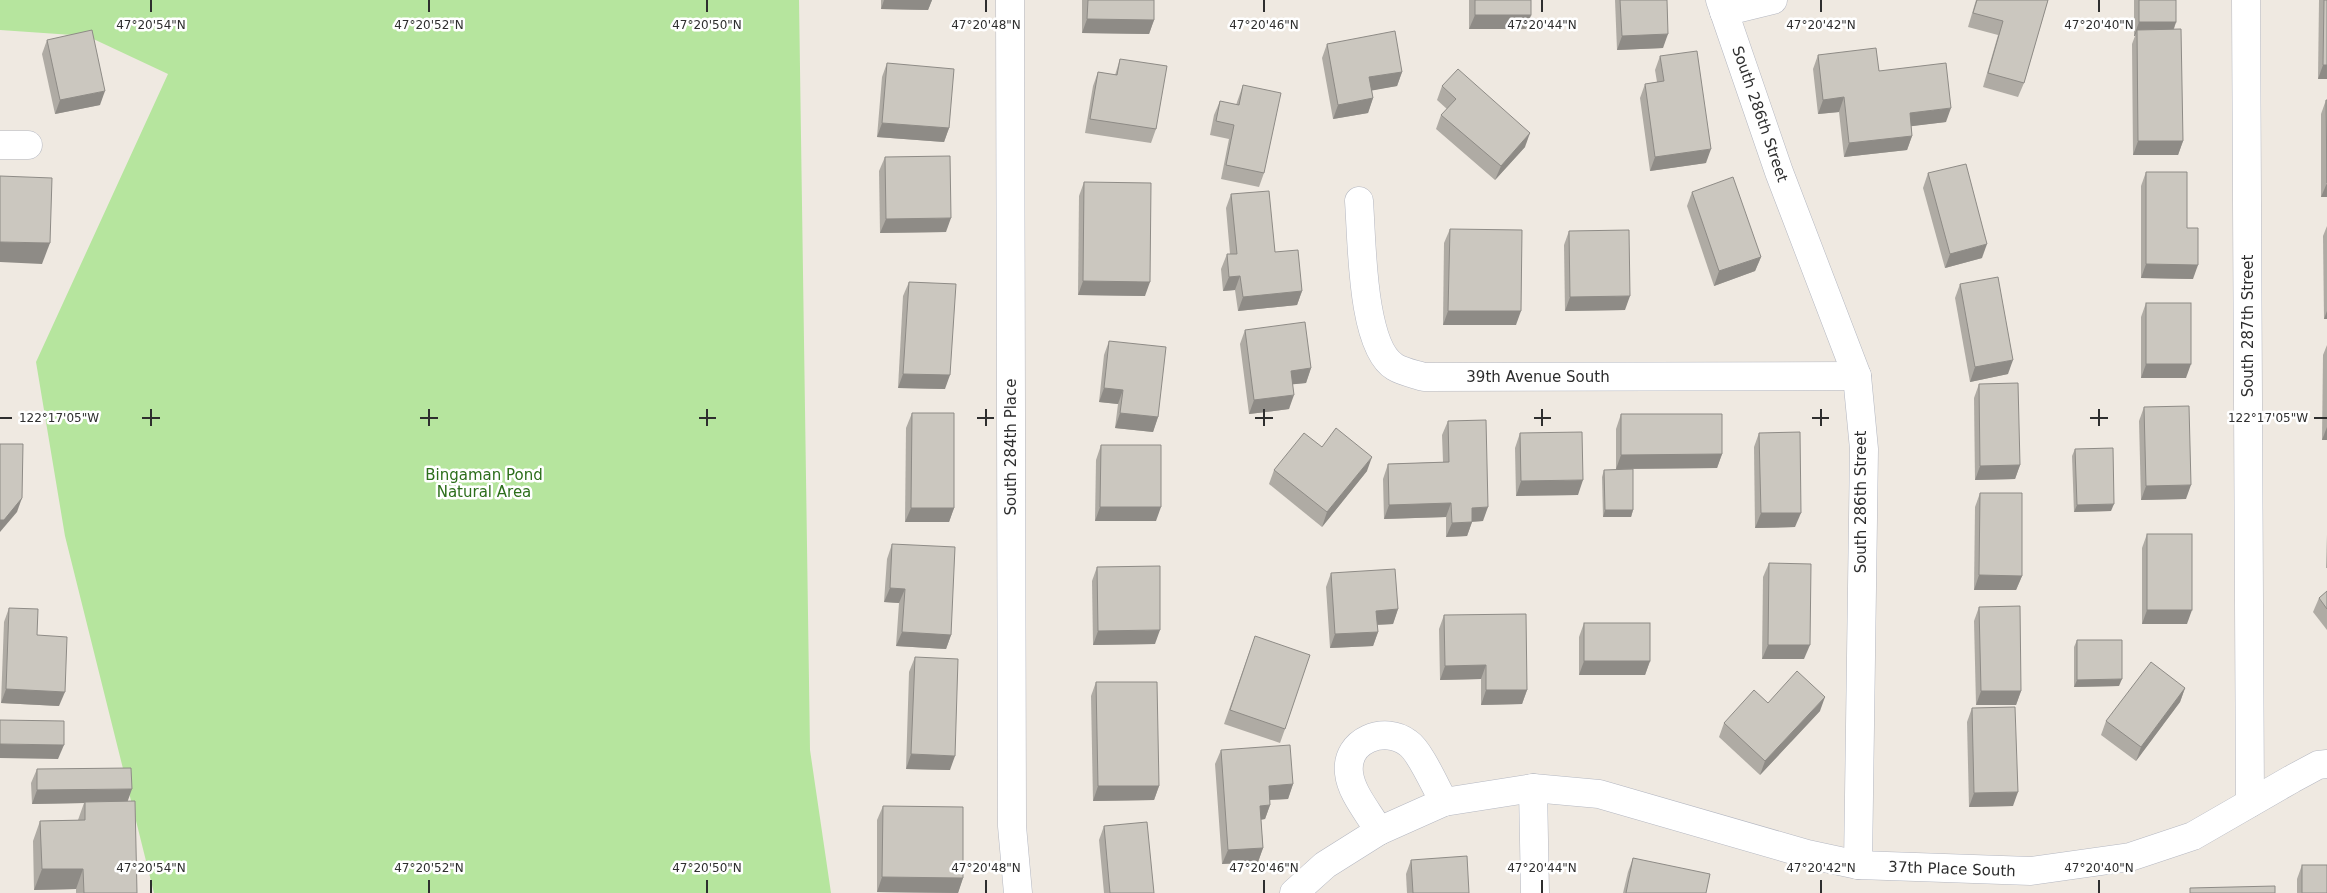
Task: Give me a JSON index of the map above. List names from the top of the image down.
{
  "streets": {
    "street": [
      "South 286th Street",
      "South 287th Street",
      "39th Avenue South",
      "South 284th Place",
      "37th Place South"
    ]
  },
  "crossings": [
    ["South 286th Street", "39th Avenue South"],
    ["South 286th Street", "37th Place South"],
    ["South 287th Street", "37th Place South"]
  ],
  "parks": ["Bingaman Pond Natural Area"],
  "coordinates": [
    "47°20'54\"N",
    "47°20'52\"N",
    "47°20'50\"N",
    "47°20'48\"N",
    "47°20'46\"N",
    "47°20'44\"N",
    "47°20'42\"N",
    "47°20'40\"N",
    "122°17'05\"W"
  ]
}
